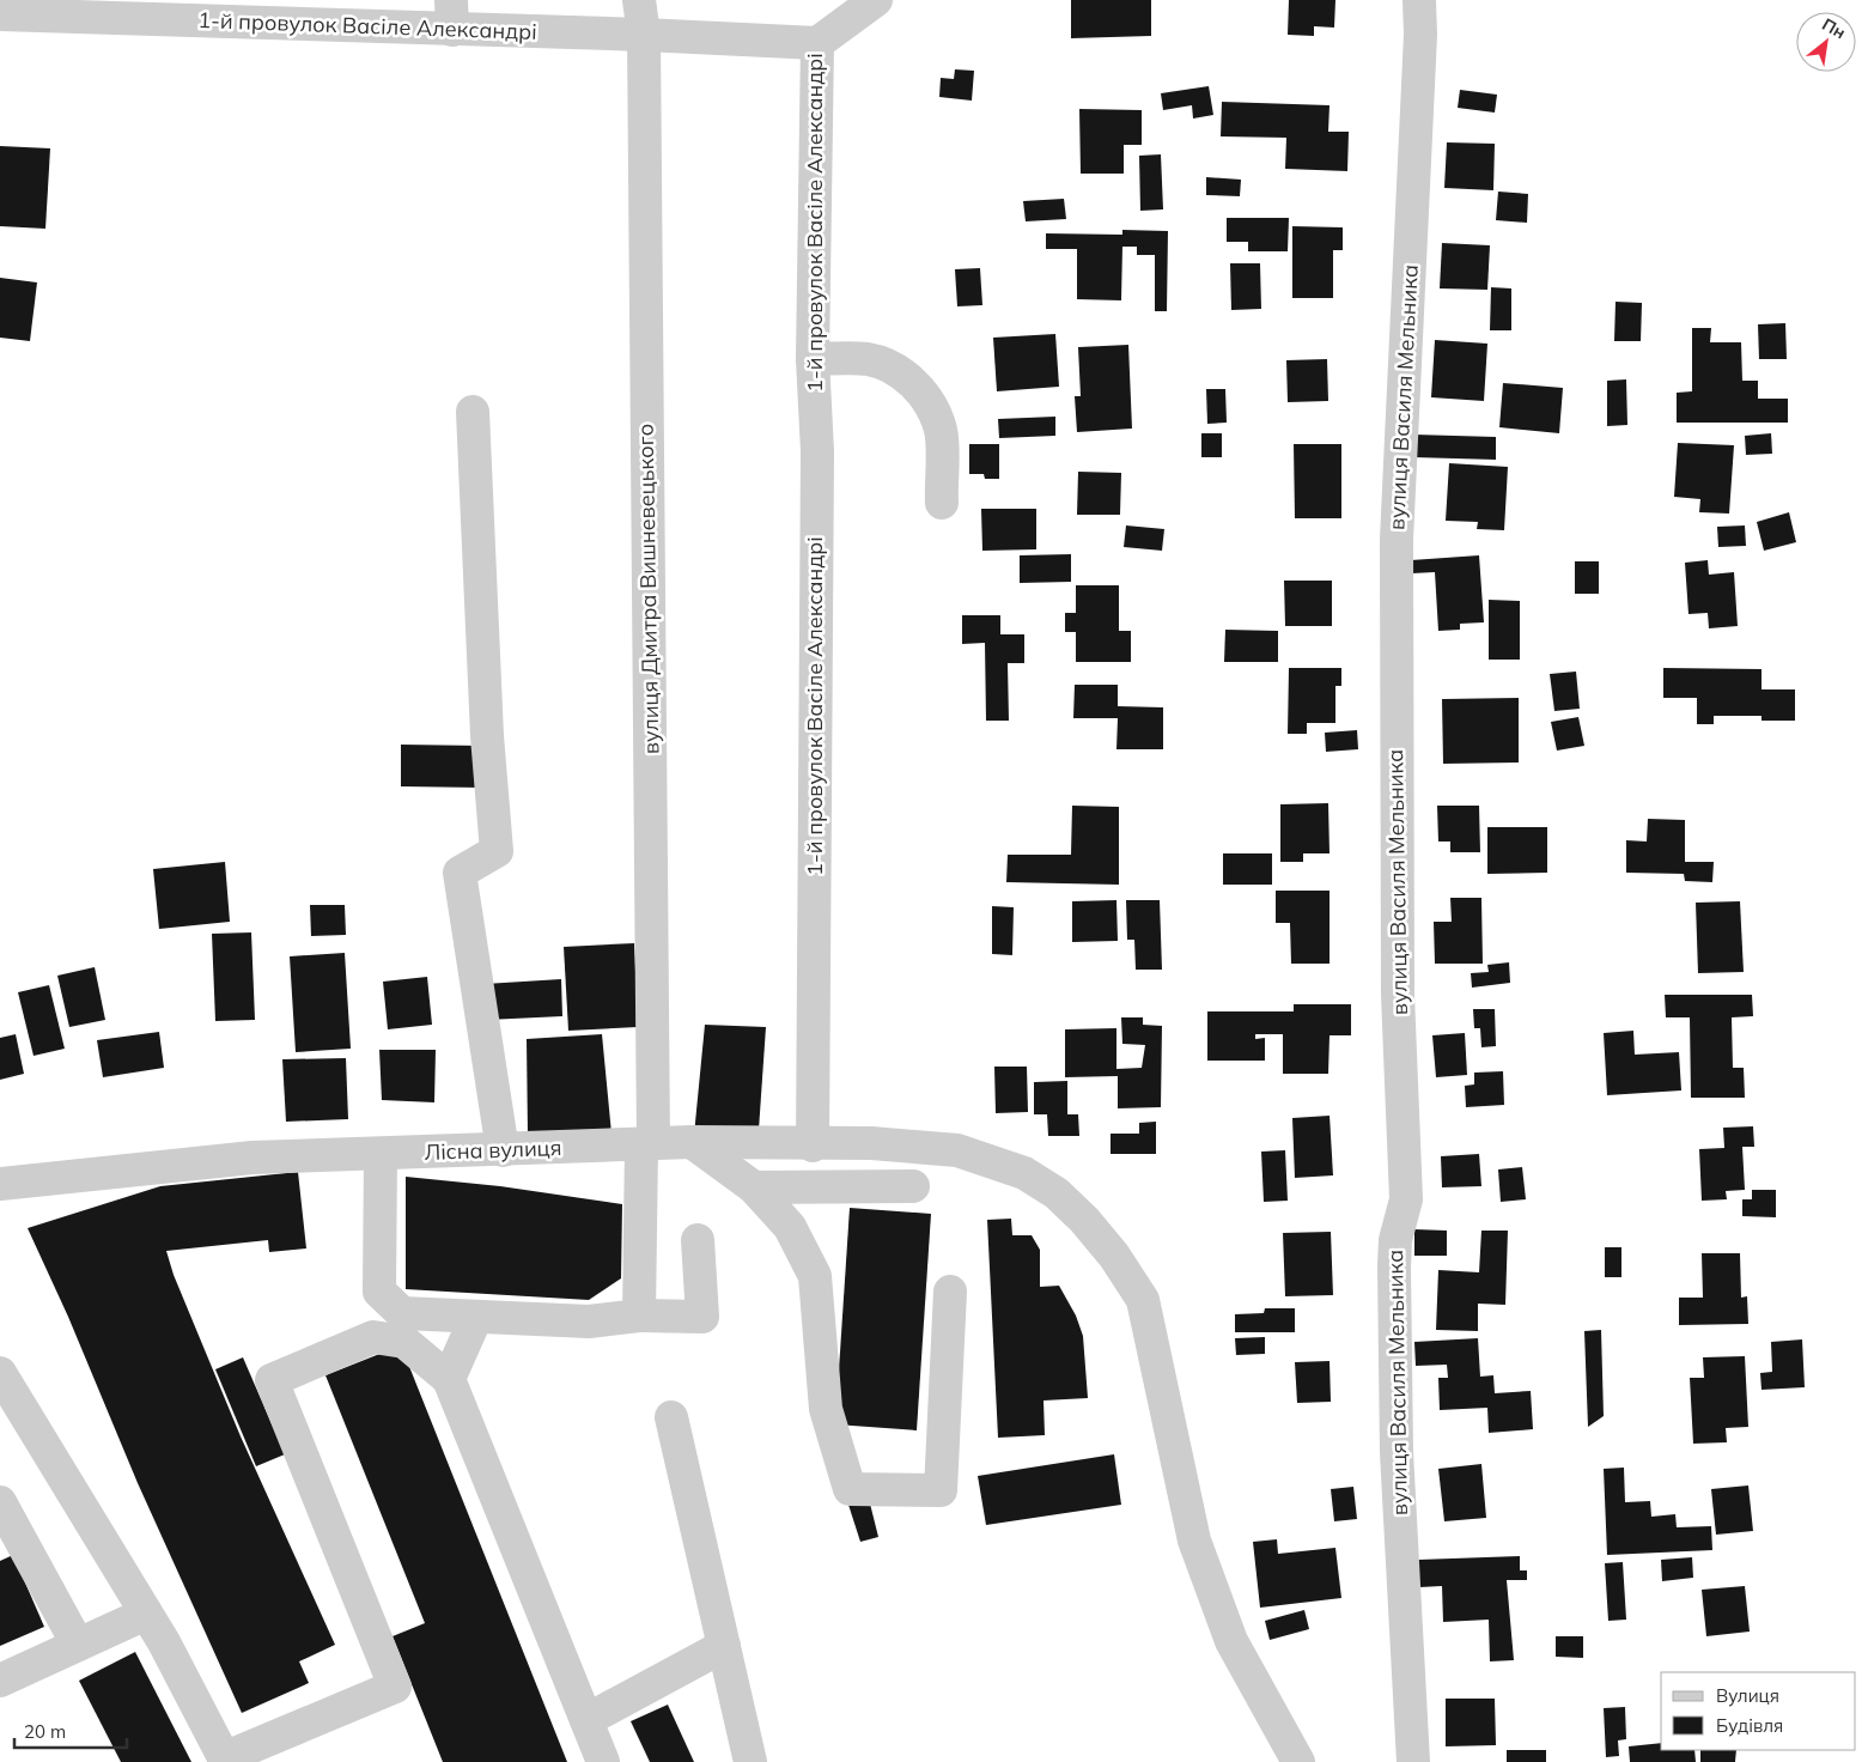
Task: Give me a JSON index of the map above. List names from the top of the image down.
{
  "streets": {
    "street": [
      "1-й провулок Васіле Александрі",
      "вулиця Василя Мельника",
      "вулиця Дмитра Вишневецького",
      "Лісна вулиця"
    ]
  },
  "crossings": [
    ["1-й провулок Васіле Александрі", "вулиця Дмитра Вишневецького"],
    ["1-й провулок Васіле Александрі", "Лісна вулиця"],
    ["вулиця Дмитра Вишневецького", "Лісна вулиця"]
  ],
  "legend": ["Вулиця", "Будівля"],
  "scale_bar": "20 m",
  "north": "top right"
}
